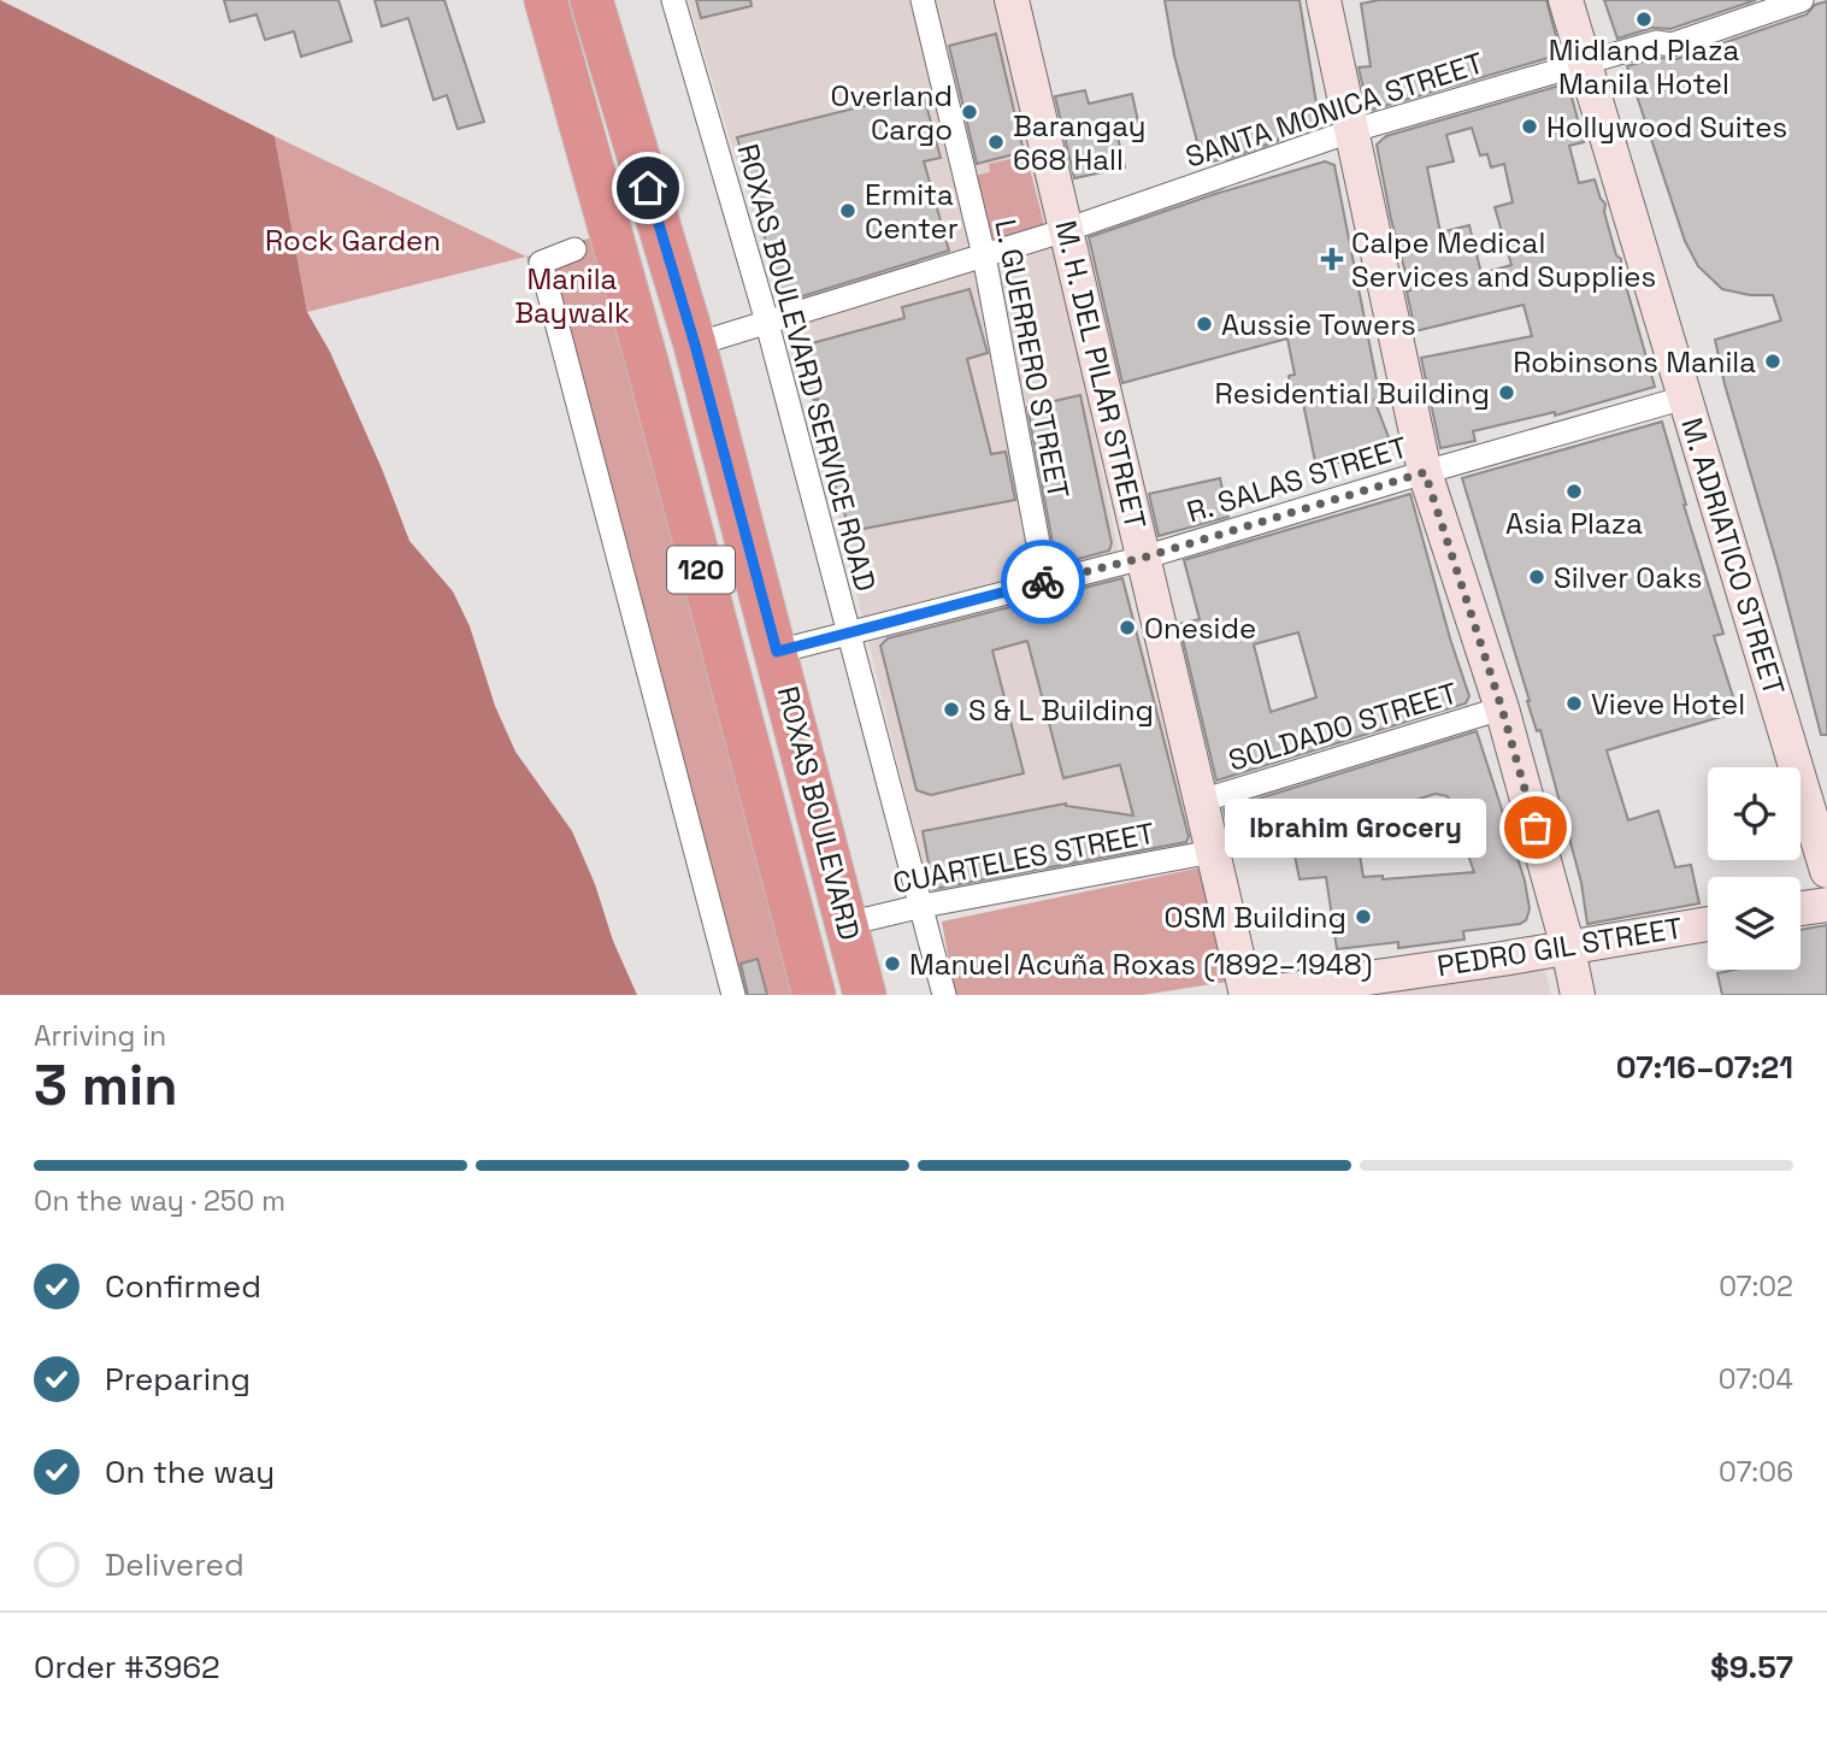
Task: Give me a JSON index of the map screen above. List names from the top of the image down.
{
  "streets": {
    "highway": ["120", "ROXAS BOULEVARD"],
    "main road": ["M. H. DEL PILAR STREET", "M. ADRIATICO STREET", "PEDRO GIL STREET"],
    "street": [
      "SANTA MONICA STREET",
      "L. GUERRERO STREET",
      "ROXAS BOULEVARD SERVICE ROAD",
      "R. SALAS STREET",
      "SOLDADO STREET",
      "CUARTELES STREET"
    ]
  },
  "crossings": [
    ["SANTA MONICA STREET", "L. GUERRERO STREET"],
    ["SANTA MONICA STREET", "ROXAS BOULEVARD SERVICE ROAD"],
    ["SANTA MONICA STREET", "M. H. DEL PILAR STREET"],
    ["SANTA MONICA STREET", "M. ADRIATICO STREET"],
    ["SANTA MONICA STREET", "ROXAS BOULEVARD"],
    ["L. GUERRERO STREET", "R. SALAS STREET"],
    ["ROXAS BOULEVARD SERVICE ROAD", "R. SALAS STREET"],
    ["ROXAS BOULEVARD SERVICE ROAD", "CUARTELES STREET"],
    ["M. H. DEL PILAR STREET", "R. SALAS STREET"],
    ["M. H. DEL PILAR STREET", "SOLDADO STREET"],
    ["M. H. DEL PILAR STREET", "CUARTELES STREET"],
    ["M. H. DEL PILAR STREET", "PEDRO GIL STREET"],
    ["R. SALAS STREET", "M. ADRIATICO STREET"],
    ["R. SALAS STREET", "ROXAS BOULEVARD"],
    ["ROXAS BOULEVARD", "CUARTELES STREET"]
  ],
  "parks": ["Rock Garden", "Manila Baywalk"],
  "places": {
    "other": [
      "Midland Plaza Manila Hotel",
      "Overland Cargo",
      "Hollywood Suites",
      "Barangay 668 Hall",
      "Ermita Center",
      "Aussie Towers",
      "Robinsons Manila",
      "Residential Building",
      "Asia Plaza",
      "Silver Oaks",
      "Oneside",
      "Vieve Hotel",
      "S & L Building",
      "Ibrahim Grocery",
      "OSM Building",
      "Manuel Acuña Roxas (1892–1948)"
    ],
    "health": ["Calpe Medical Services and Supplies"]
  },
  "page": {
    "bubble": "Ibrahim Grocery",
    "heading": ["3 min", "Arriving in", "07:16–07:21"],
    "panel": ["Order #3962", "$9.57"],
    "bar": "On the way · 250 m",
    "list": [
      ["Confirmed", "07:02"],
      ["Preparing", "07:04"],
      ["On the way", "07:06"],
      "Delivered"
    ]
  }
}
